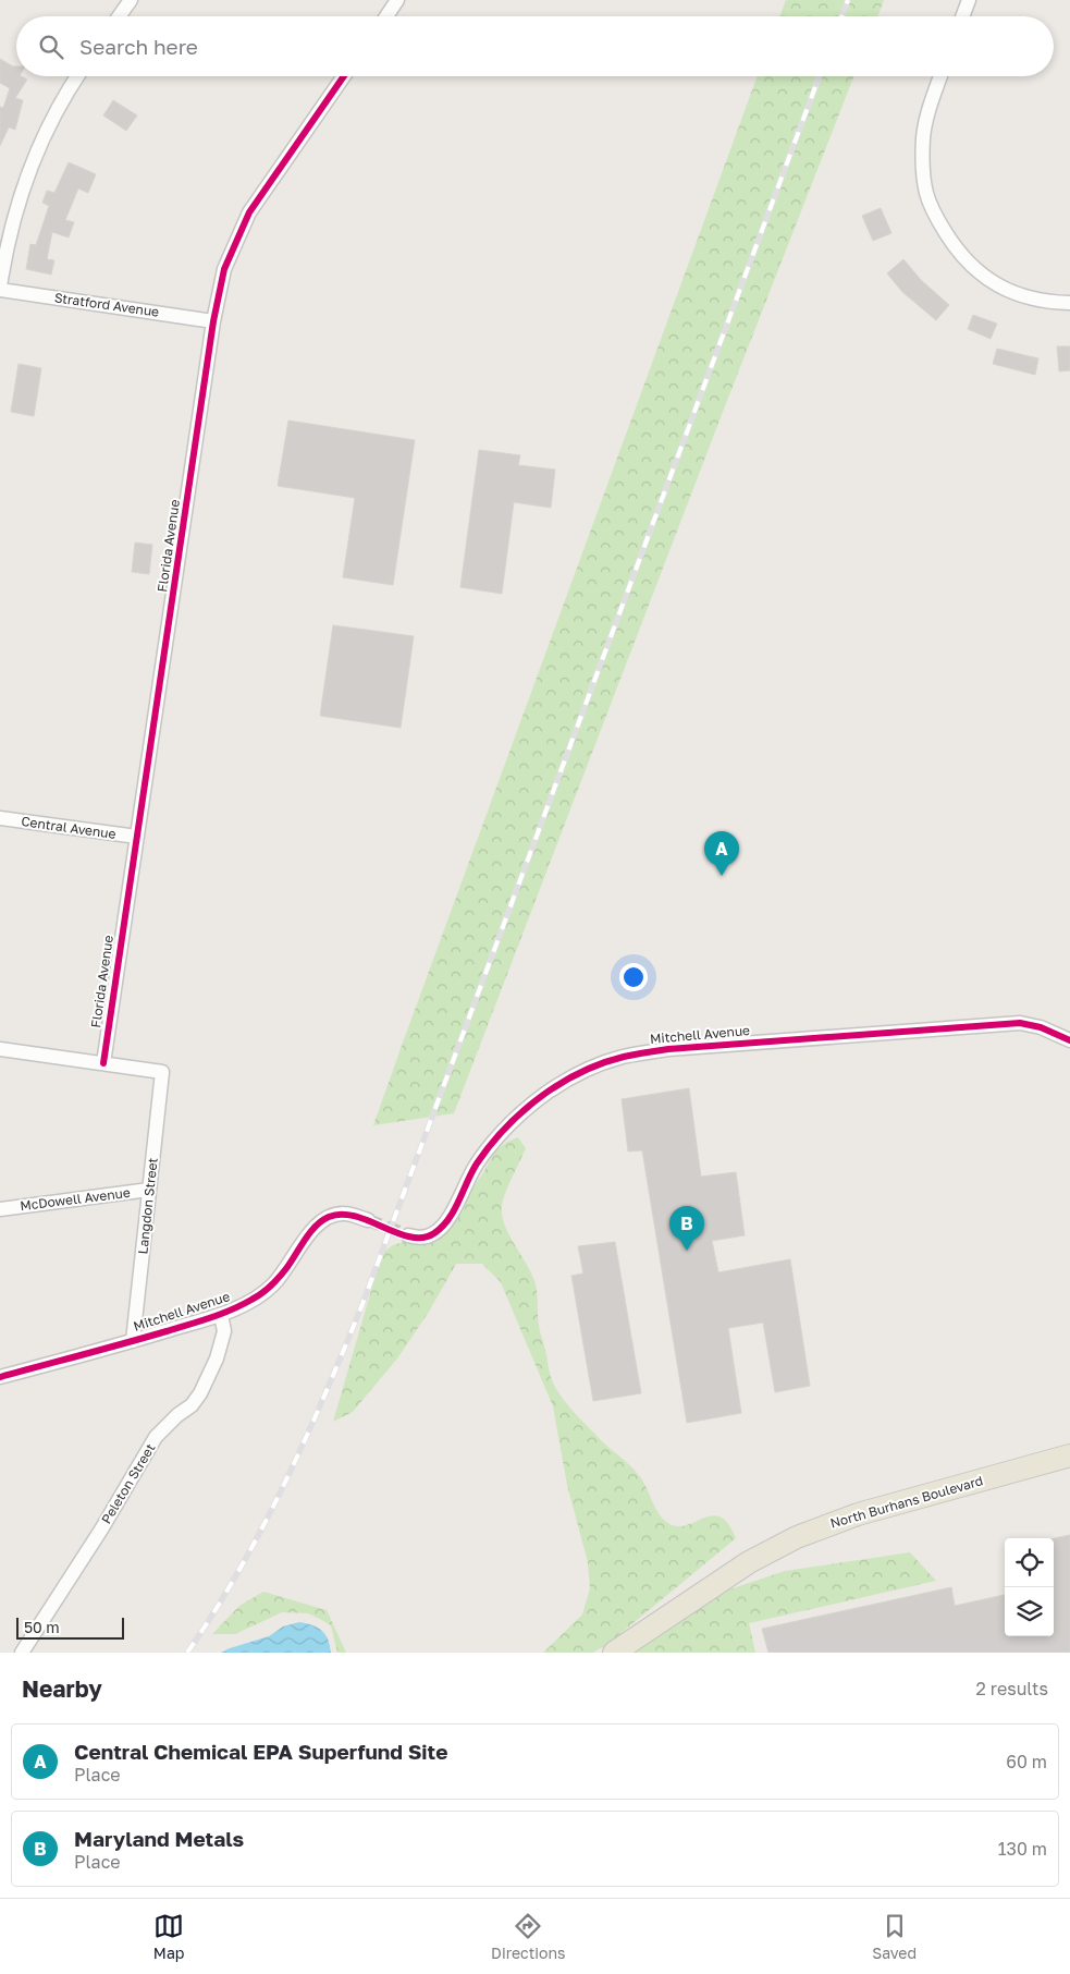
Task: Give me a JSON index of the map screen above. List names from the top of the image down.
{
  "streets": {
    "main road": ["North Burhans Boulevard"],
    "street": [
      "Stratford Avenue",
      "Florida Avenue",
      "Central Avenue",
      "Mitchell Avenue",
      "McDowell Avenue",
      "Langdon Street",
      "Peleton Street"
    ]
  },
  "crossings": [
    ["Stratford Avenue", "Florida Avenue"],
    ["Florida Avenue", "Central Avenue"],
    ["Florida Avenue", "Langdon Street"],
    ["Mitchell Avenue", "Langdon Street"],
    ["Mitchell Avenue", "Peleton Street"],
    ["McDowell Avenue", "Langdon Street"]
  ],
  "scale_bar": "50 m",
  "page": {
    "search": "Search here",
    "pins": ["A", "B"],
    "scale": "50 m",
    "heading": ["Nearby", "2 results"],
    "list": [
      {
        "mark": "A",
        "name": "Central Chemical EPA Superfund Site",
        "note": "Place",
        "value": "60 m"
      },
      {
        "mark": "B",
        "name": "Maryland Metals",
        "note": "Place",
        "value": "130 m"
      }
    ],
    "nav": ["Map", "Directions", "Saved"]
  }
}
